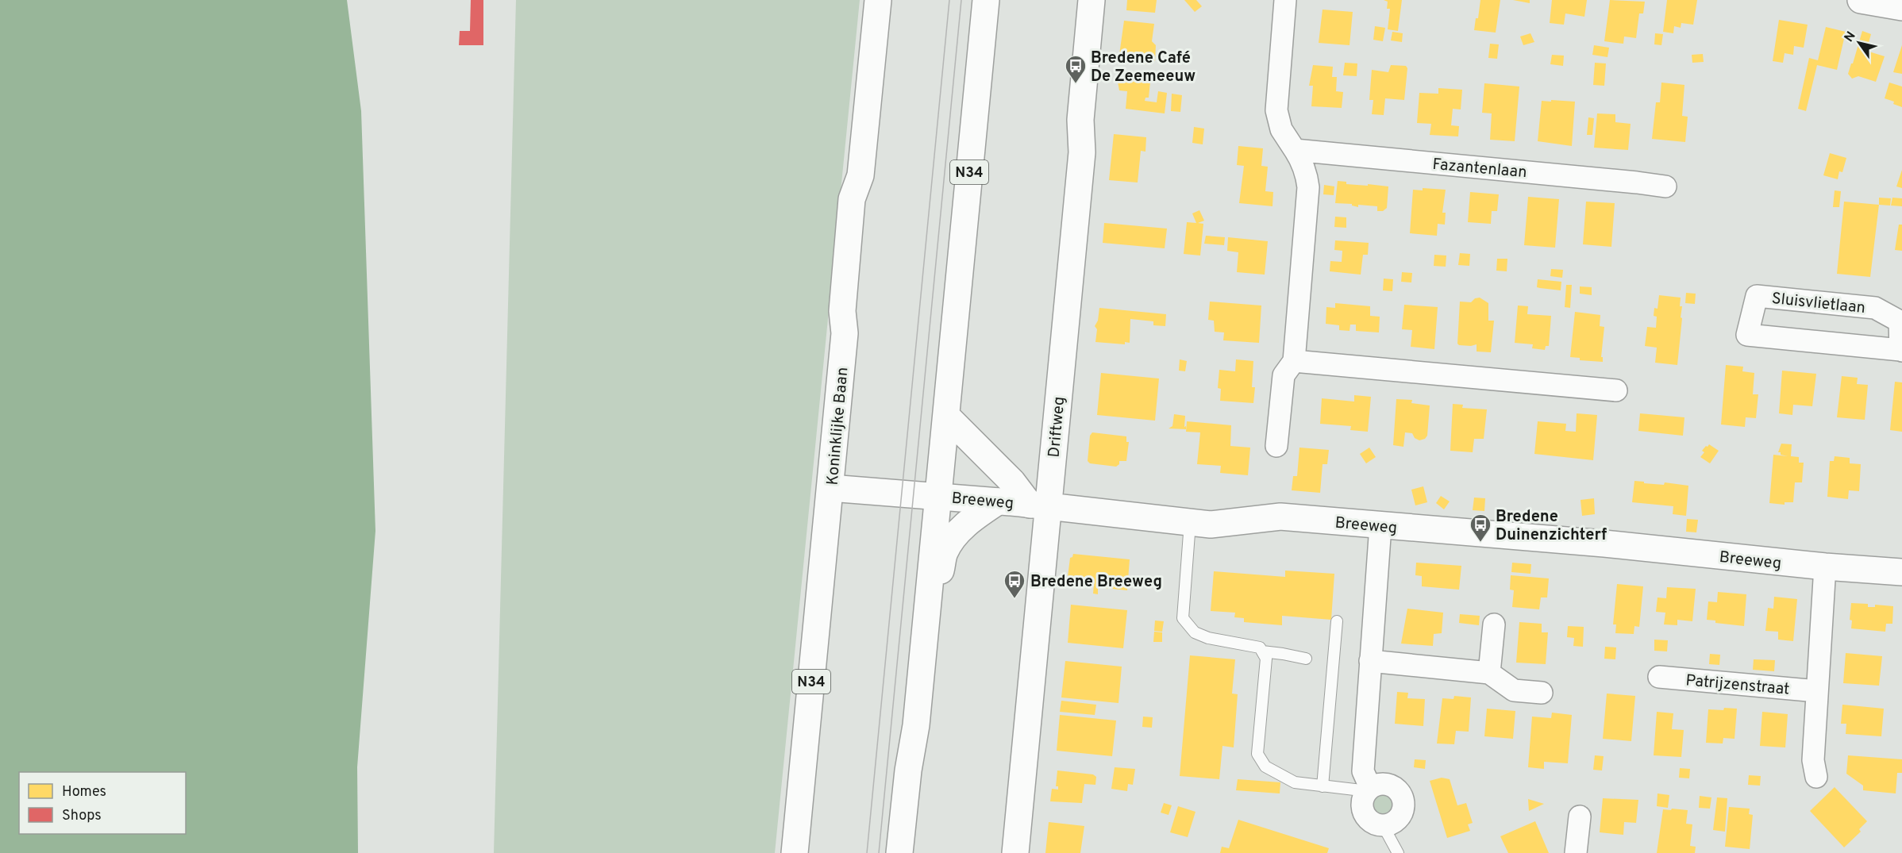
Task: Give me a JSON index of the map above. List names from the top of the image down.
{
  "streets": {
    "street": [
      "Fazantenlaan",
      "N34",
      "Sluisvlietlaan",
      "Koninklijke Baan",
      "Driftweg",
      "Breeweg",
      "Patrijzenstraat"
    ]
  },
  "crossings": [
    ["N34", "Breeweg"],
    ["Koninklijke Baan", "Breeweg"],
    ["Driftweg", "Breeweg"]
  ],
  "places": {
    "bus stop": ["Bredene Café De Zeemeeuw", "Bredene Duinenzichterf", "Bredene Breeweg"]
  },
  "legend": ["Homes", "Shops"],
  "north": "top left"
}
